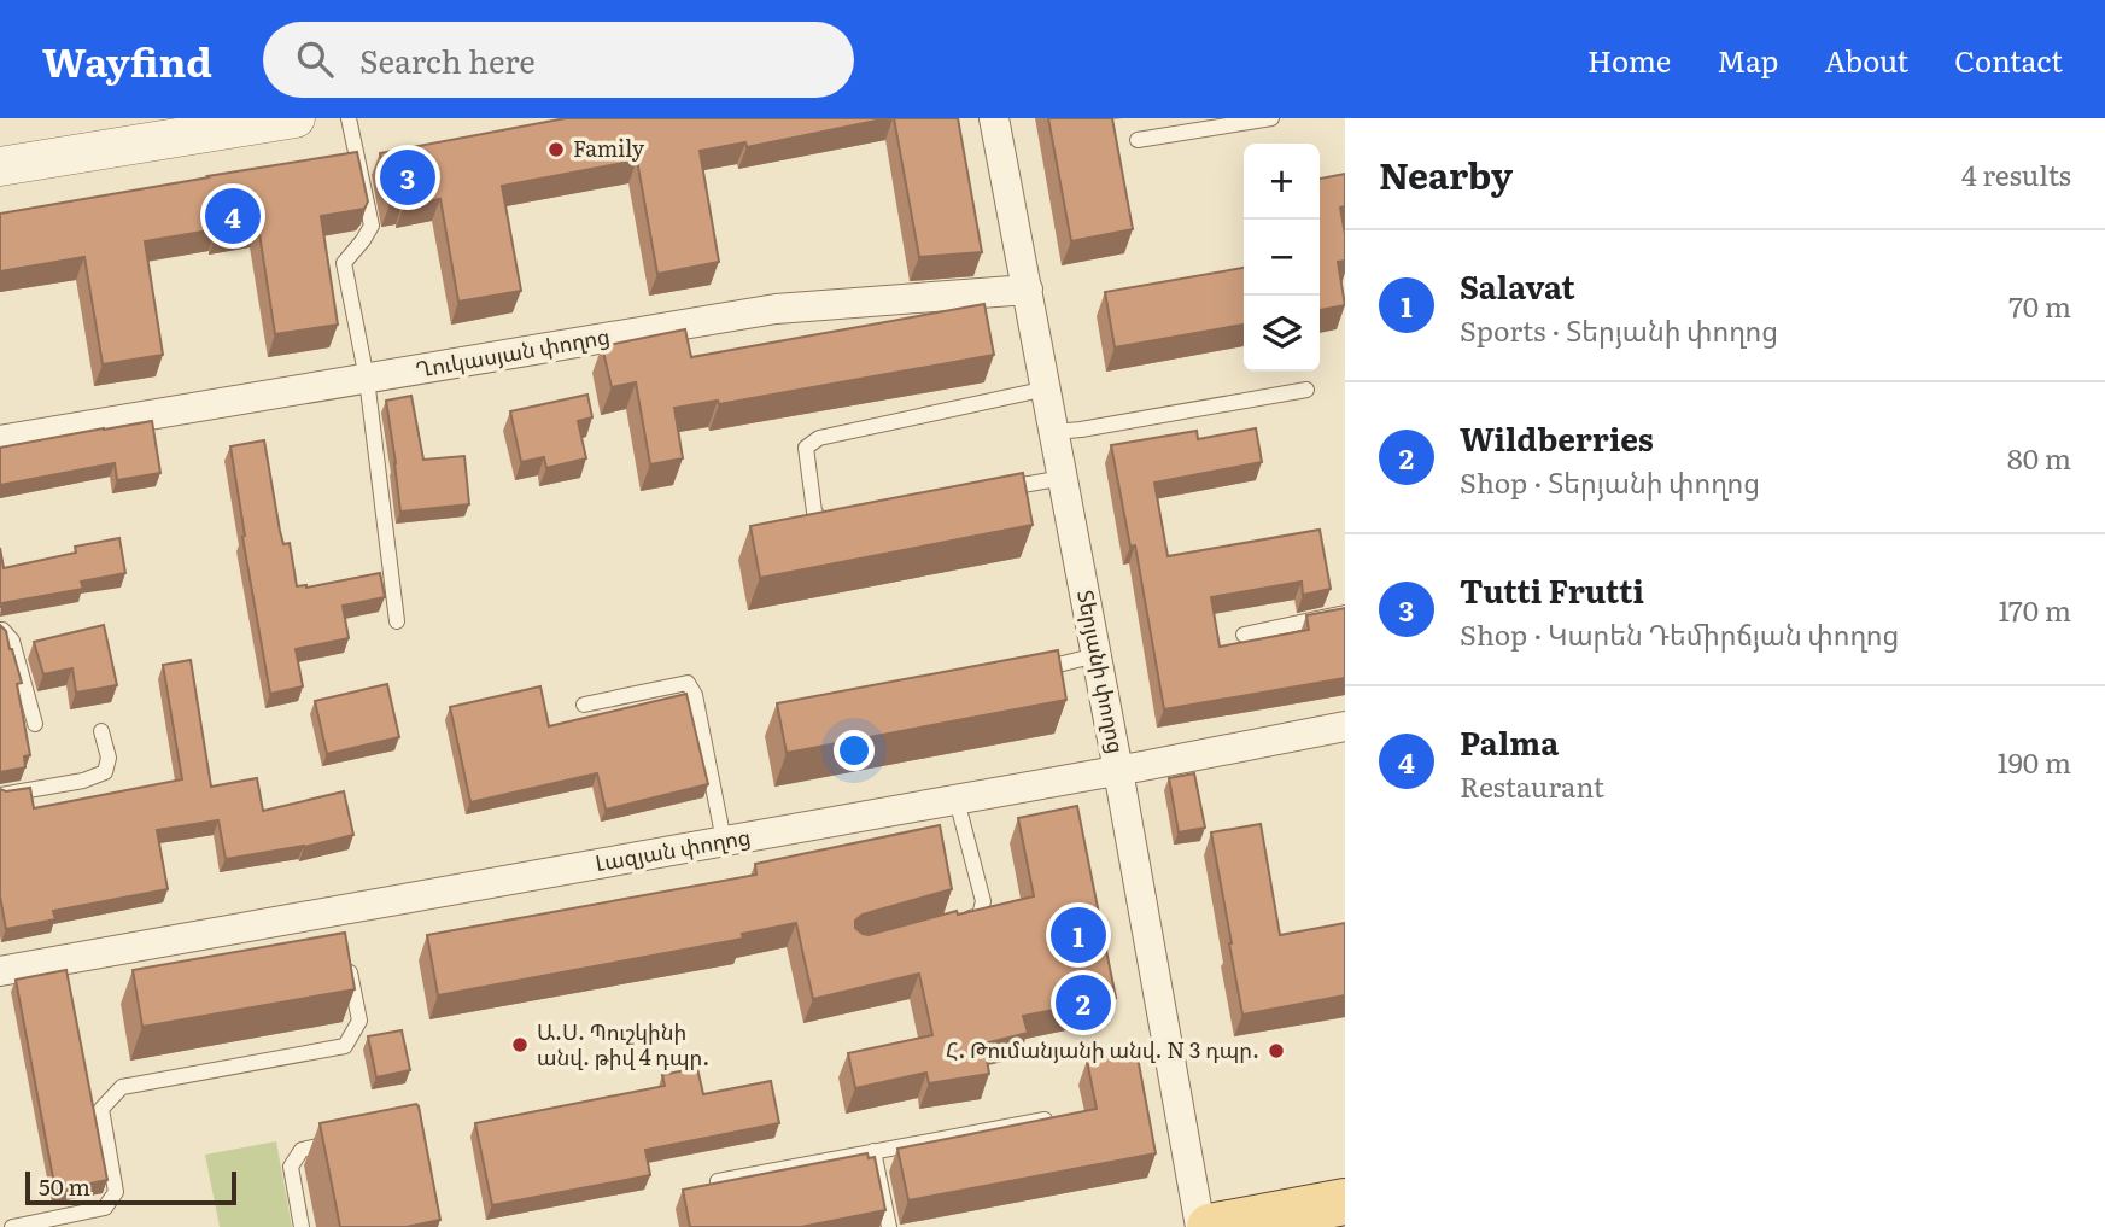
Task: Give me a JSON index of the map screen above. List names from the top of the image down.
{
  "streets": {
    "street": ["Ղուկասյան փողոց", "Տերյանի փողոց", "Լազյան փողոց"]
  },
  "crossings": [
    ["Ղուկասյան փողոց", "Տերյանի փողոց"],
    ["Տերյանի փողոց", "Լազյան փողոց"]
  ],
  "places": ["Family", "Ա.Ս. Պուշկինի անվ. թիվ 4 դպր.", "Հ. Թումանյանի անվ. N 3 դպր."],
  "scale_bar": "50 m",
  "page": {
    "header": "Wayfind",
    "search": "Search here",
    "nav": [
      "Home",
      "Map",
      "About",
      "Contact"
    ],
    "heading": ["Nearby", "4 results"],
    "map_buttons": ["+", "−"],
    "pins": [
      "3",
      "4",
      "1",
      "2"
    ],
    "list": [
      {
        "mark": "1",
        "name": "Salavat",
        "note": "Sports · Տերյանի փողոց",
        "value": "70 m"
      },
      {
        "mark": "2",
        "name": "Wildberries",
        "note": "Shop · Տերյանի փողոց",
        "value": "80 m"
      },
      {
        "mark": "3",
        "name": "Tutti Frutti",
        "note": "Shop · Կարեն Դեմիրճյան փողոց",
        "value": "170 m"
      },
      {
        "mark": "4",
        "name": "Palma",
        "note": "Restaurant",
        "value": "190 m"
      }
    ],
    "scale": "50 m"
  }
}
